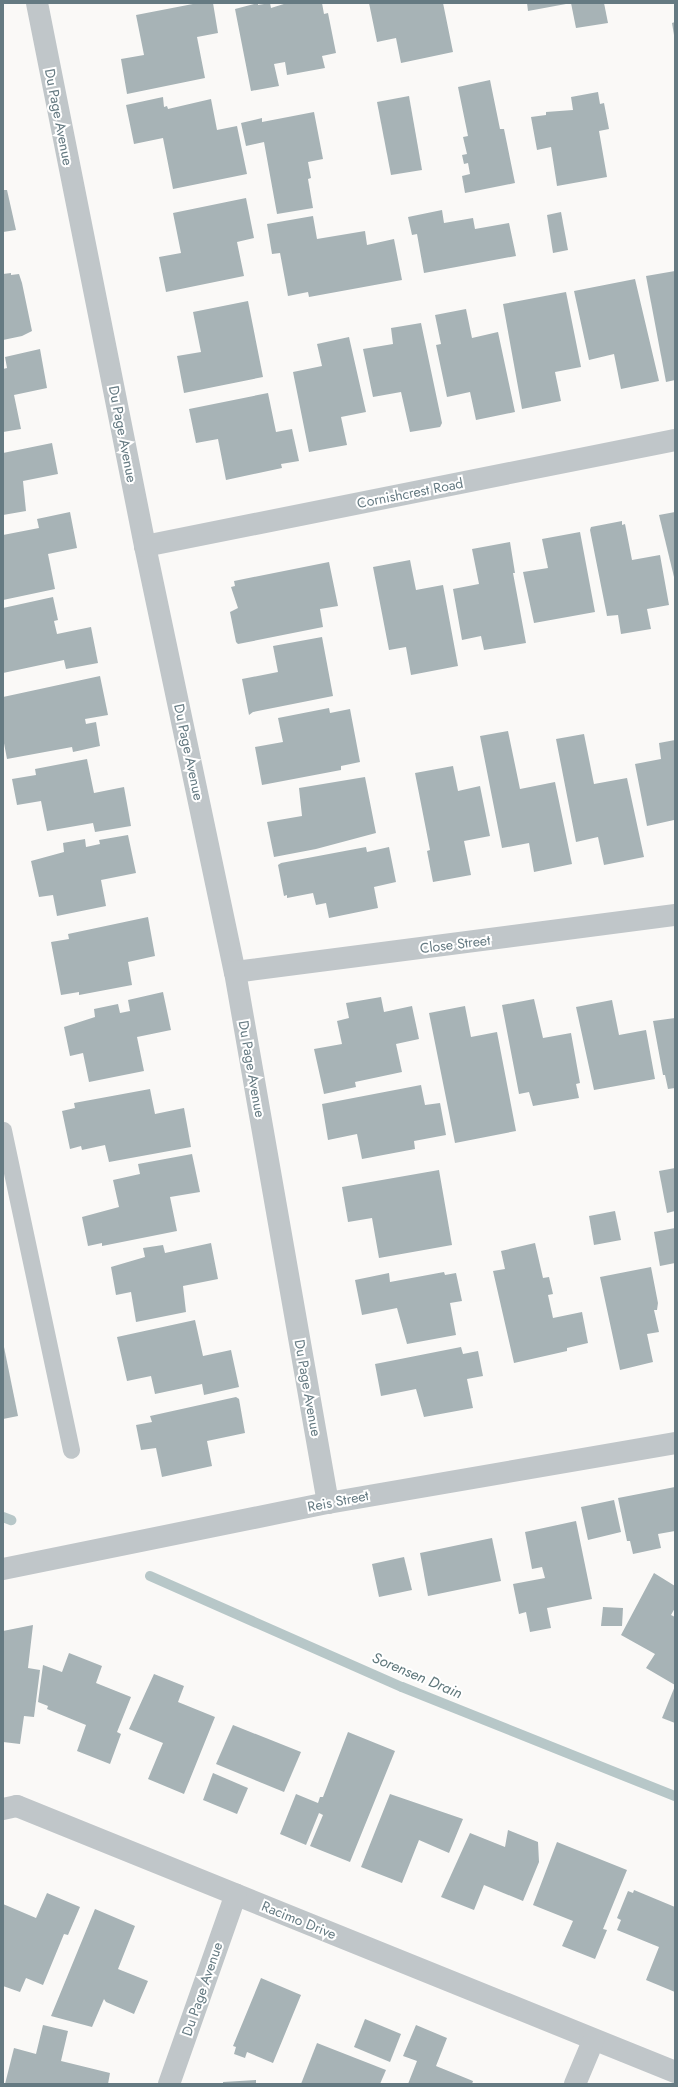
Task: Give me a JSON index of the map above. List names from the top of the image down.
{
  "streets": {
    "street": [
      "Du Page Avenue",
      "Cornishcrest Road",
      "Close Street",
      "Reis Street",
      "Racimo Drive"
    ]
  },
  "crossings": [
    ["Du Page Avenue", "Cornishcrest Road"],
    ["Du Page Avenue", "Close Street"],
    ["Du Page Avenue", "Reis Street"],
    ["Du Page Avenue", "Racimo Drive"]
  ],
  "water": ["Sorensen Drain"]
}
